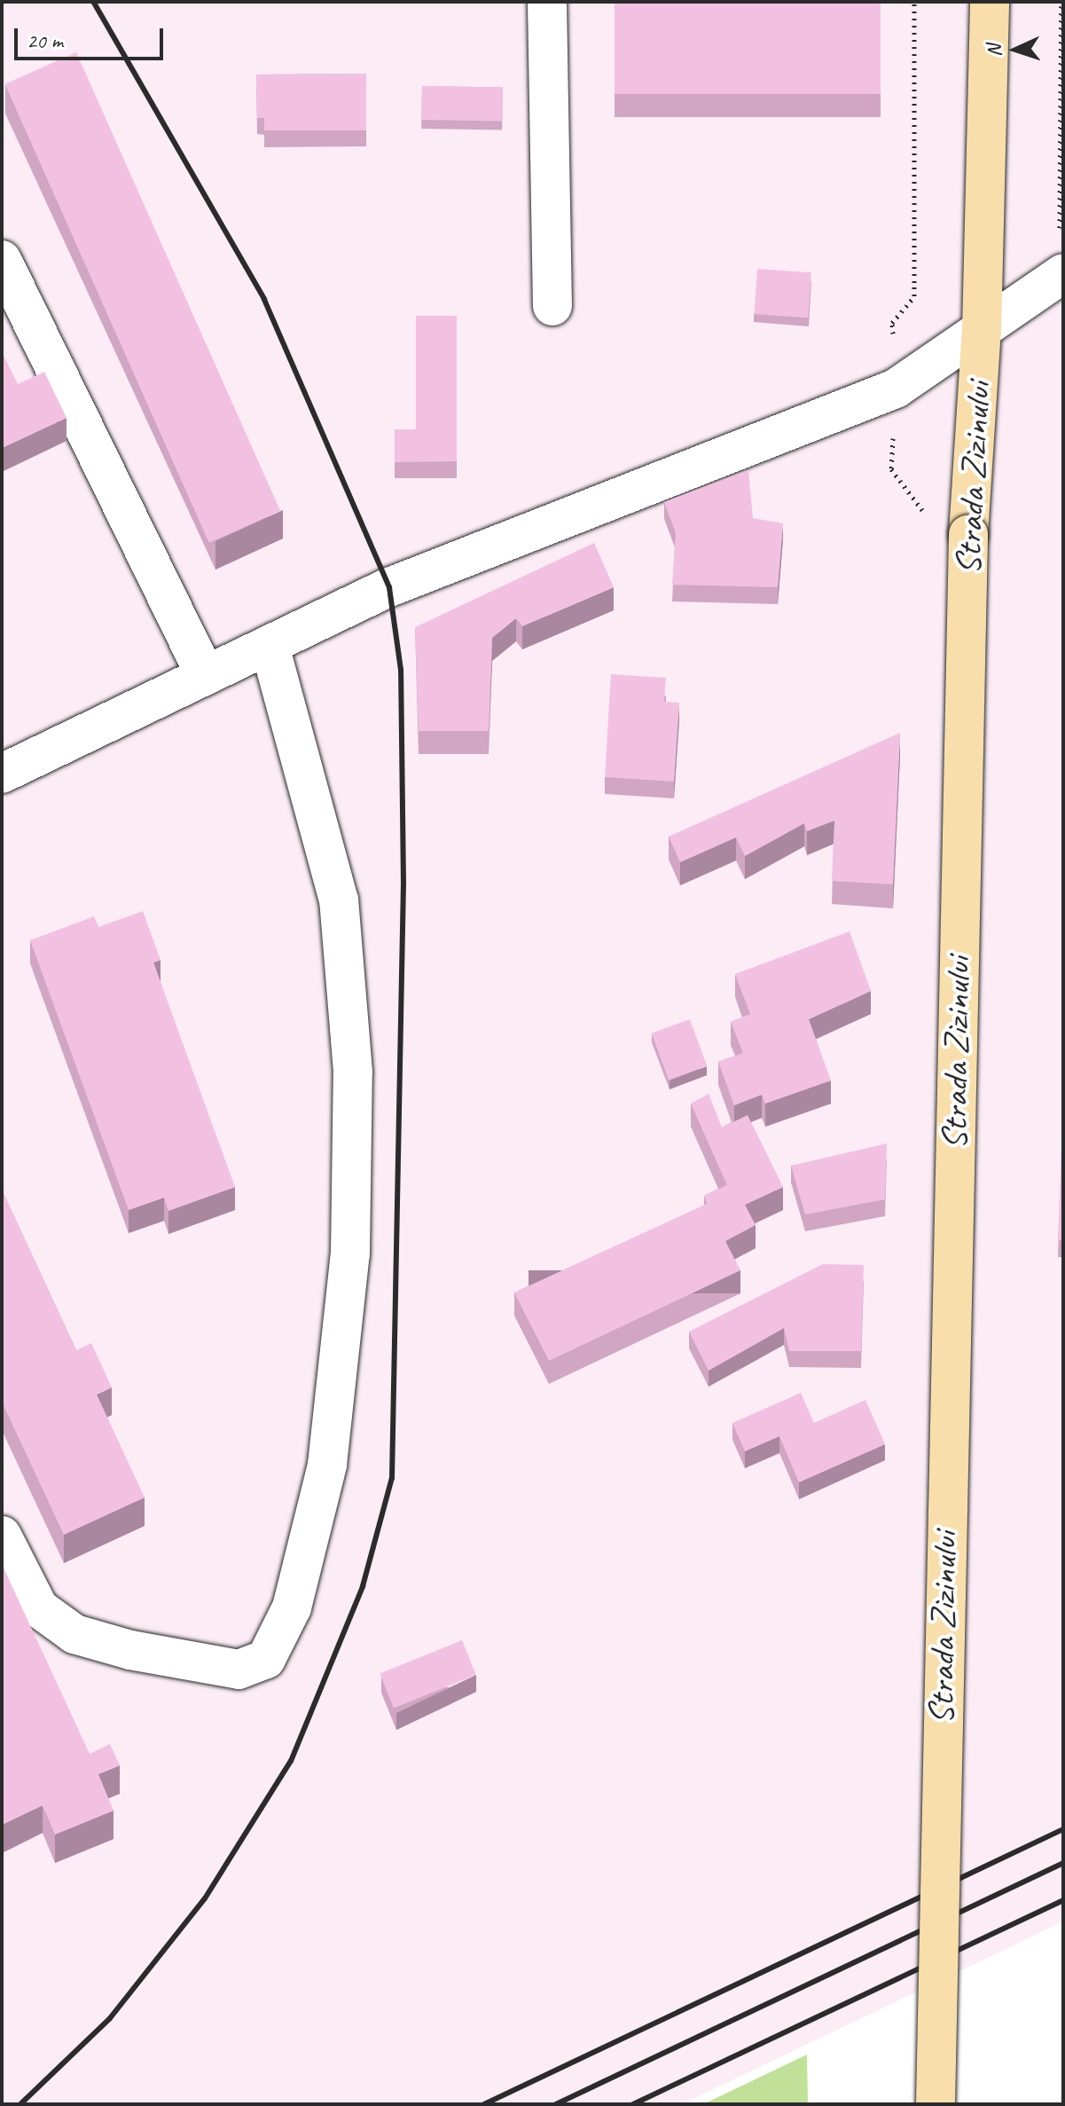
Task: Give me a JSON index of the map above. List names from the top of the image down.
{
  "streets": {
    "main road": ["Strada Zizinului"]
  },
  "scale_bar": "20 m",
  "north": "left"
}
